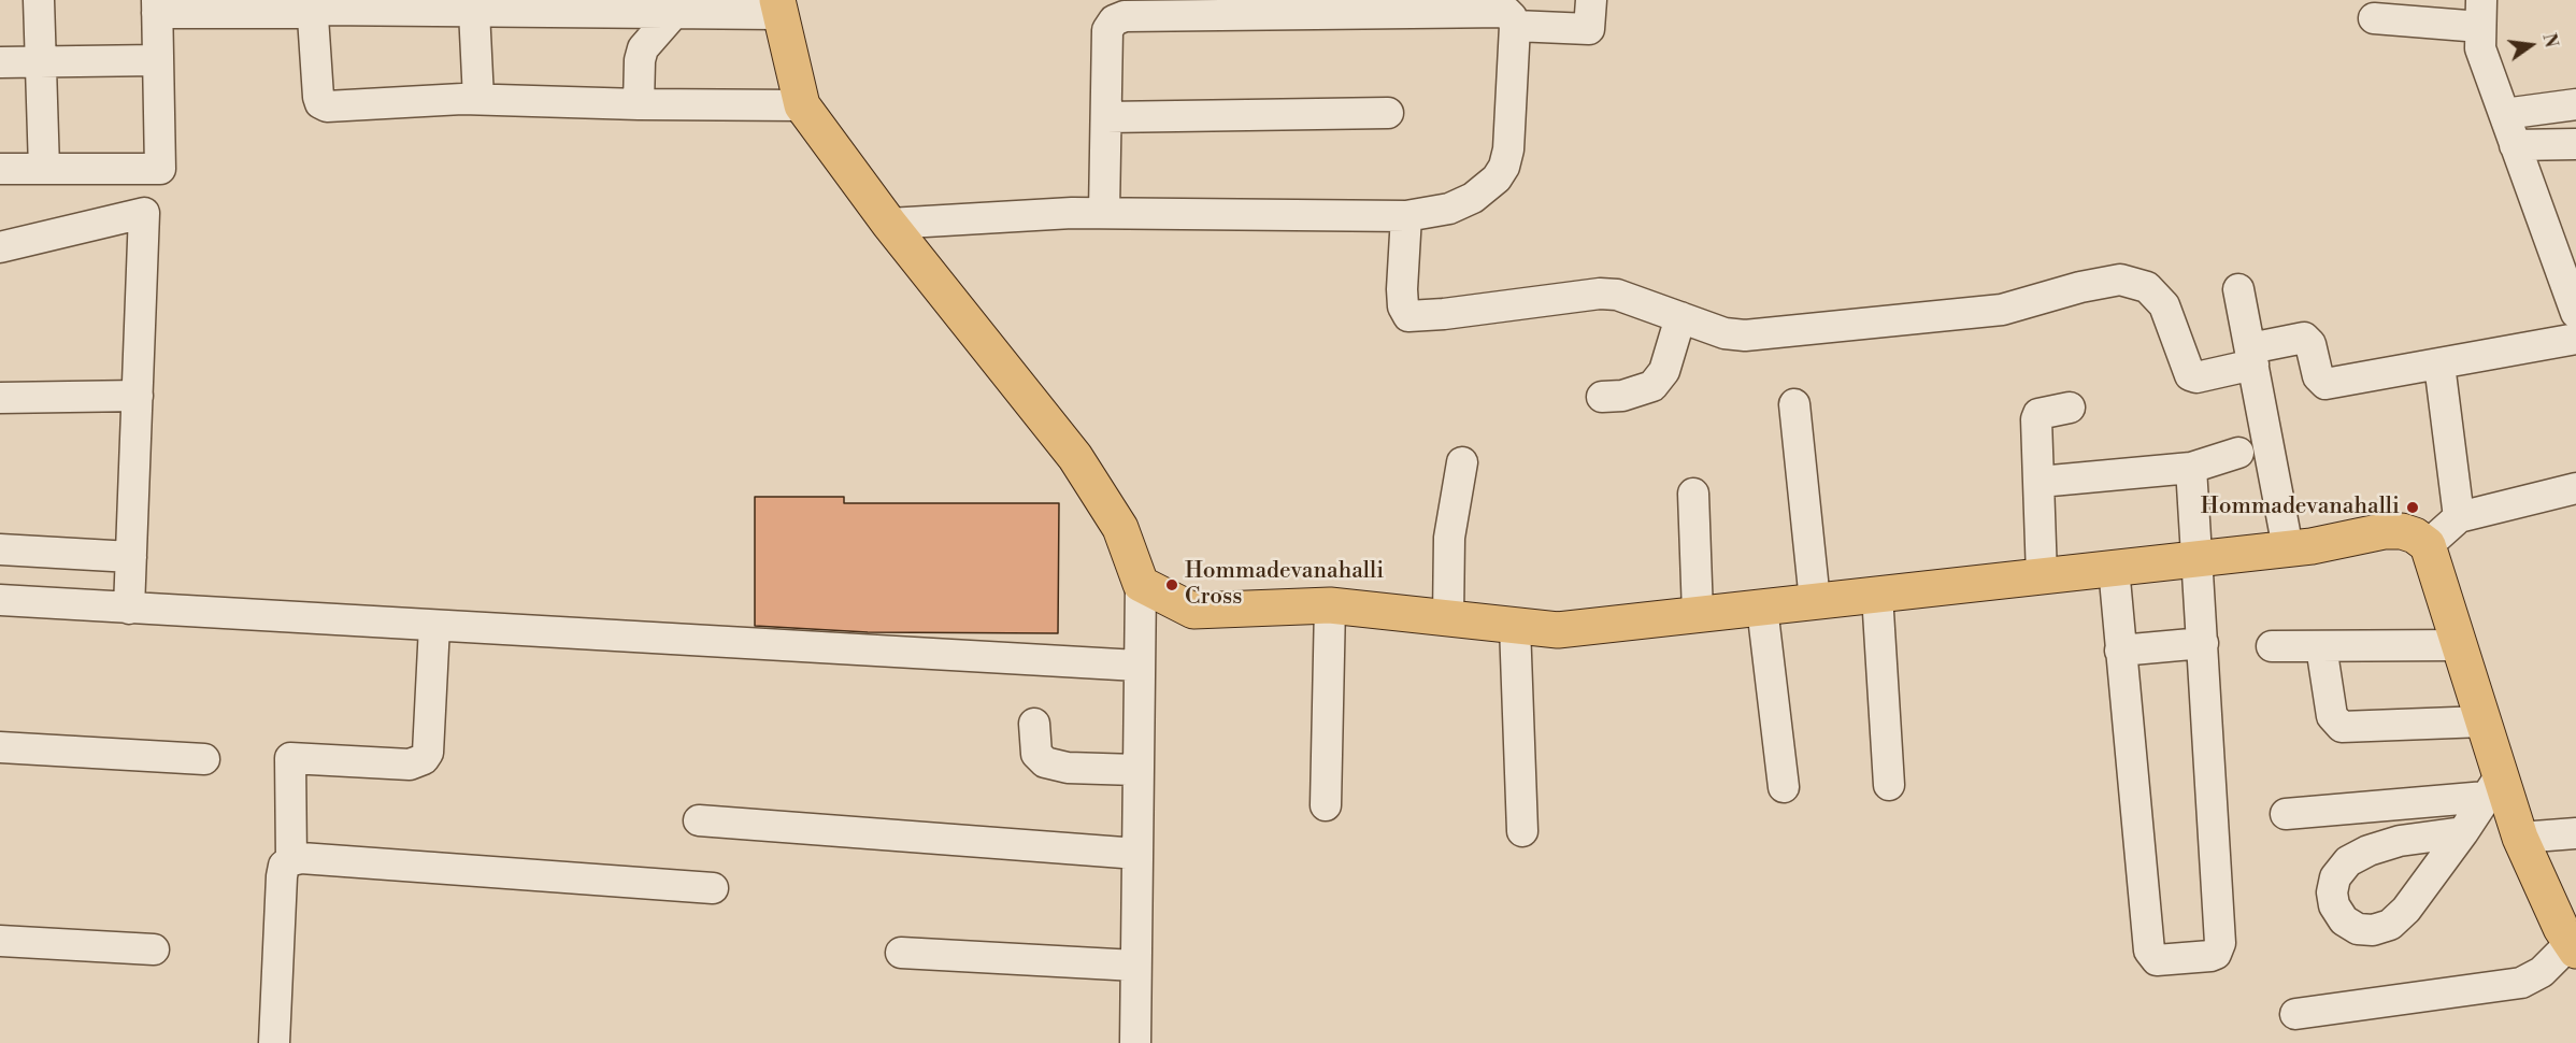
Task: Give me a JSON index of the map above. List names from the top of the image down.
{
  "places": ["Hommadevanahalli", "Hommadevanahalli Cross"],
  "north": "right"
}
